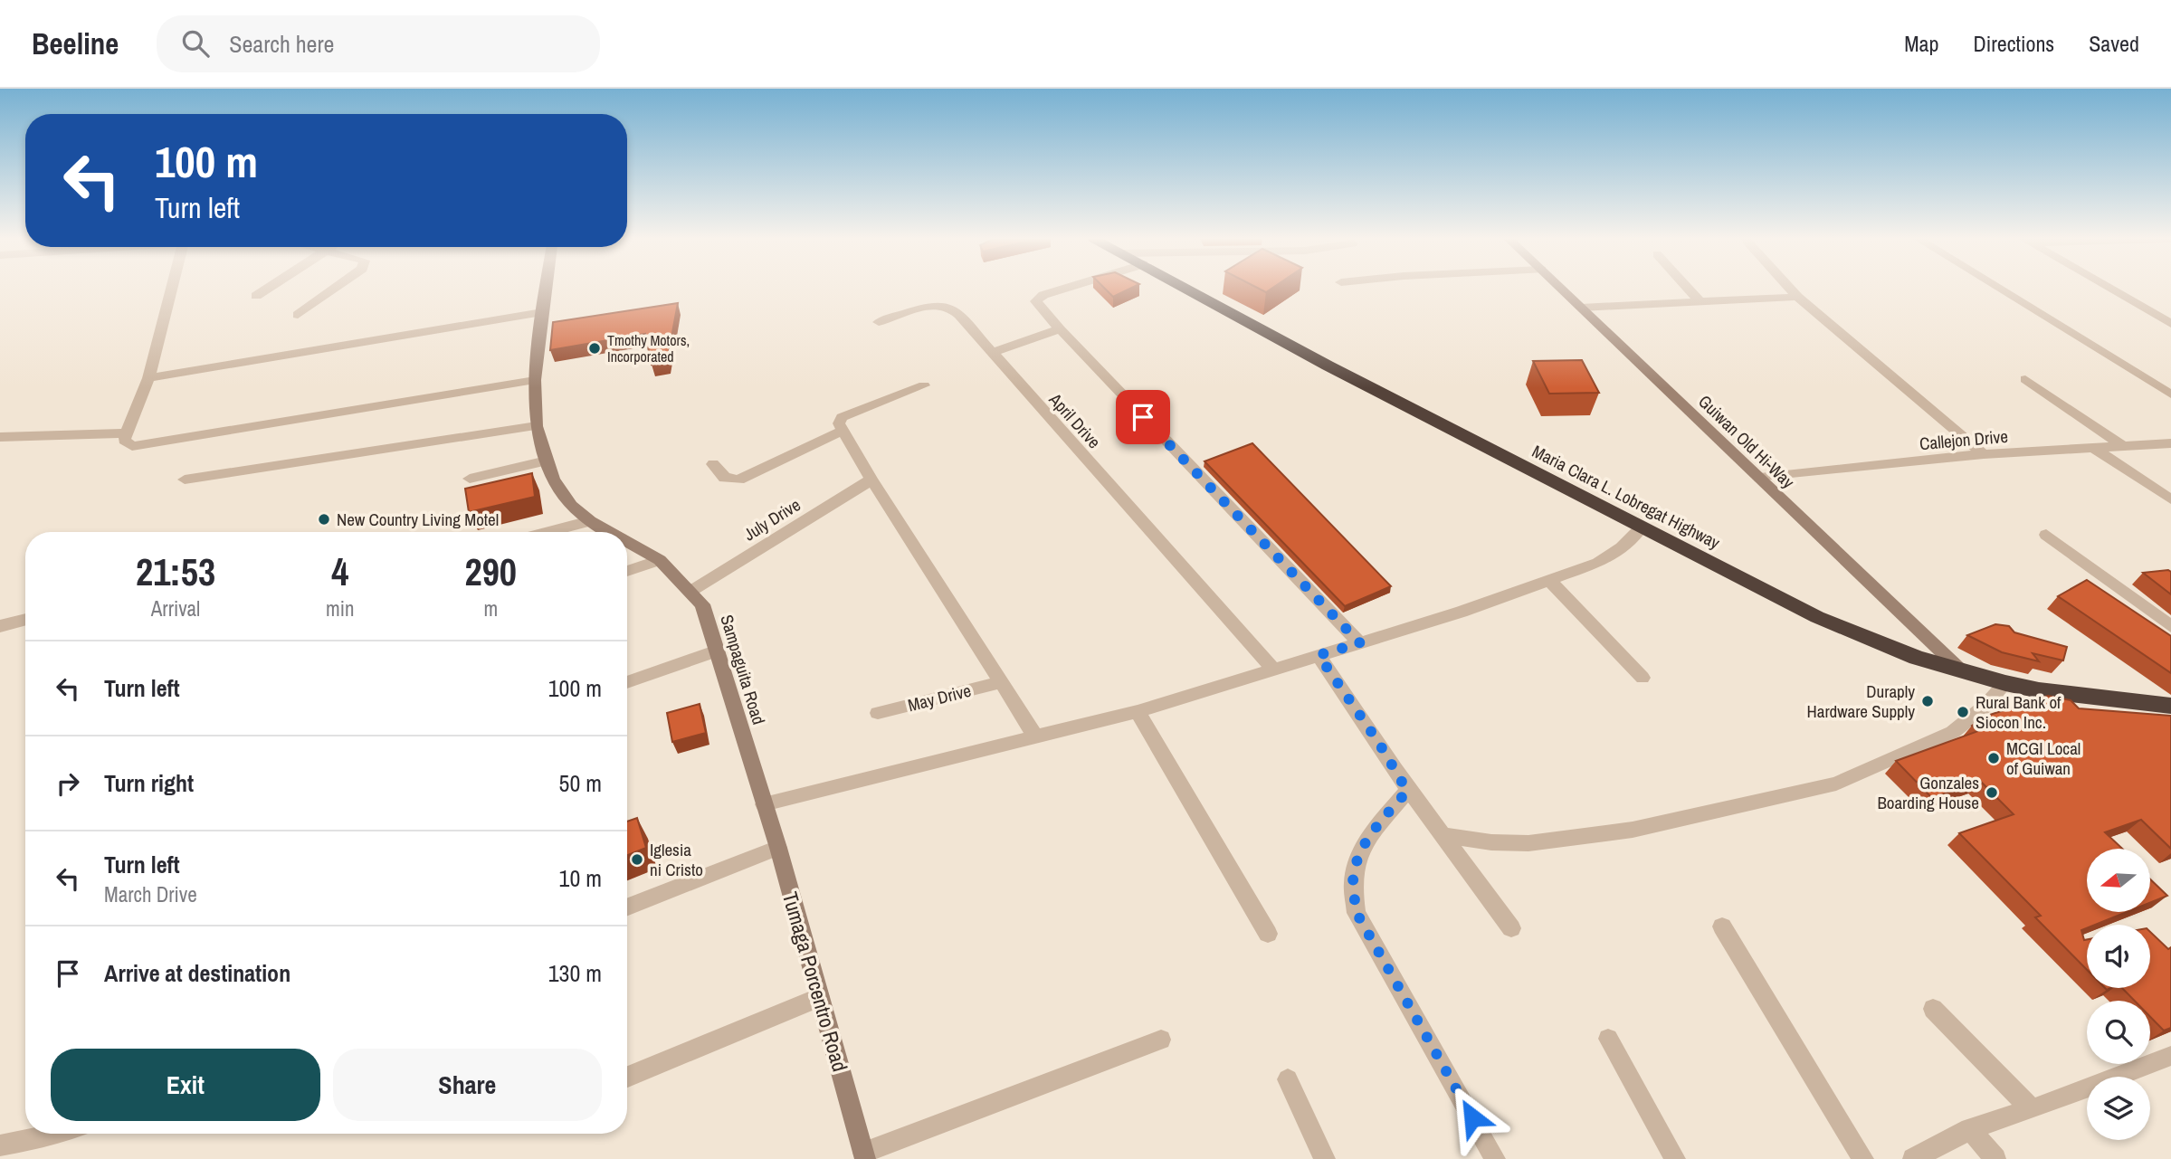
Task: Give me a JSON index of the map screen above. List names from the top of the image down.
{
  "streets": {
    "highway": ["Maria Clara L. Lobregat Highway"],
    "street": [
      "April Drive",
      "Callejon Drive",
      "Guiwan Old Hi-Way",
      "July Drive",
      "Sampaguita Road",
      "May Drive",
      "Tumaga Porcentro Road"
    ]
  },
  "crossings": [
    ["Callejon Drive", "Guiwan Old Hi-Way"],
    ["Guiwan Old Hi-Way", "Maria Clara L. Lobregat Highway"],
    ["July Drive", "Sampaguita Road"],
    ["Sampaguita Road", "Tumaga Porcentro Road"]
  ],
  "places": [
    "Tmothy Motors, Incorporated",
    "New Country Living Motel",
    "Duraply Hardware Supply",
    "Rural Bank of Siocon Inc.",
    "MCGI Local of Guiwan",
    "Gonzales Boarding House",
    "Iglesia ni Cristo"
  ],
  "north": "left",
  "page": {
    "header": "Beeline",
    "search": "Search here",
    "nav": ["Map", "Directions", "Saved"],
    "turn": ["100 m", "Turn left"],
    "eta": [
      "21:53",
      "Arrival",
      "4",
      "min",
      "290",
      "m"
    ],
    "list": [
      {
        "name": "Turn left",
        "value": "100 m"
      },
      {
        "name": "Turn right",
        "value": "50 m"
      },
      {
        "name": "Turn left",
        "note": "March Drive",
        "value": "10 m"
      },
      {
        "name": "Arrive at destination",
        "value": "130 m"
      }
    ],
    "buttons": ["Exit", "Share"]
  }
}
